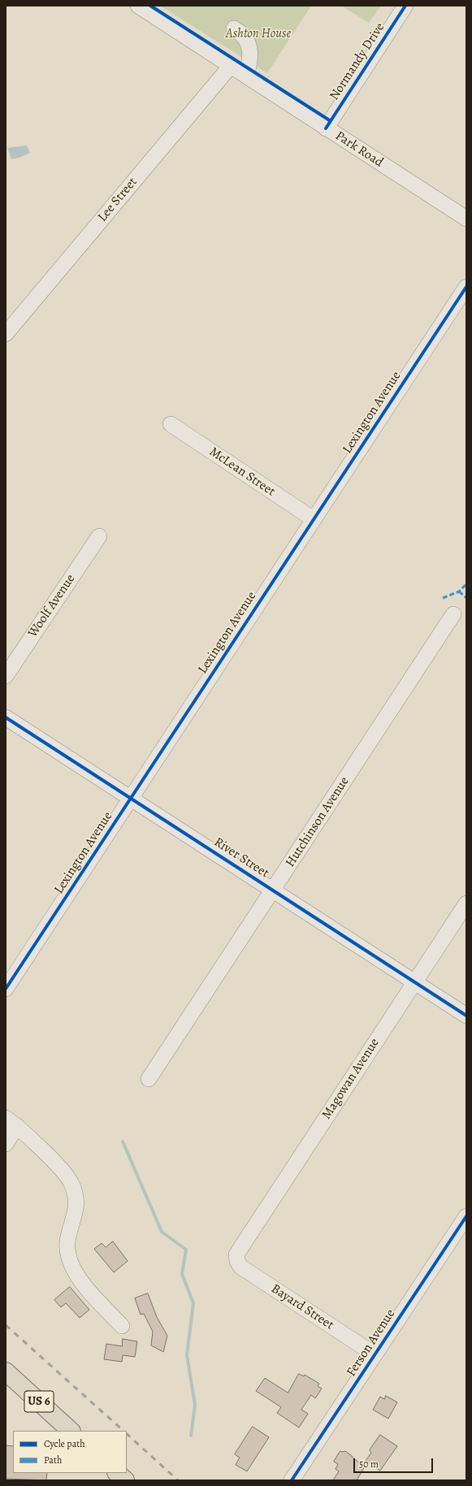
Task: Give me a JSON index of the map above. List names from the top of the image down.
{
  "streets": {
    "main road": ["US 6"],
    "street": [
      "Normandy Drive",
      "Park Road",
      "Lee Street",
      "Lexington Avenue",
      "McLean Street",
      "Woolf Avenue",
      "Hutchinson Avenue",
      "River Street",
      "Magowan Avenue",
      "Bayard Street",
      "Ferson Avenue"
    ]
  },
  "crossings": [
    ["Normandy Drive", "Park Road"],
    ["Park Road", "Lee Street"],
    ["Lexington Avenue", "McLean Street"],
    ["Lexington Avenue", "River Street"],
    ["Hutchinson Avenue", "River Street"],
    ["River Street", "Magowan Avenue"],
    ["Magowan Avenue", "Bayard Street"],
    ["Bayard Street", "Ferson Avenue"]
  ],
  "parks": ["Ashton House"],
  "legend": ["Cycle path", "Path"],
  "scale_bar": "50 m"
}
